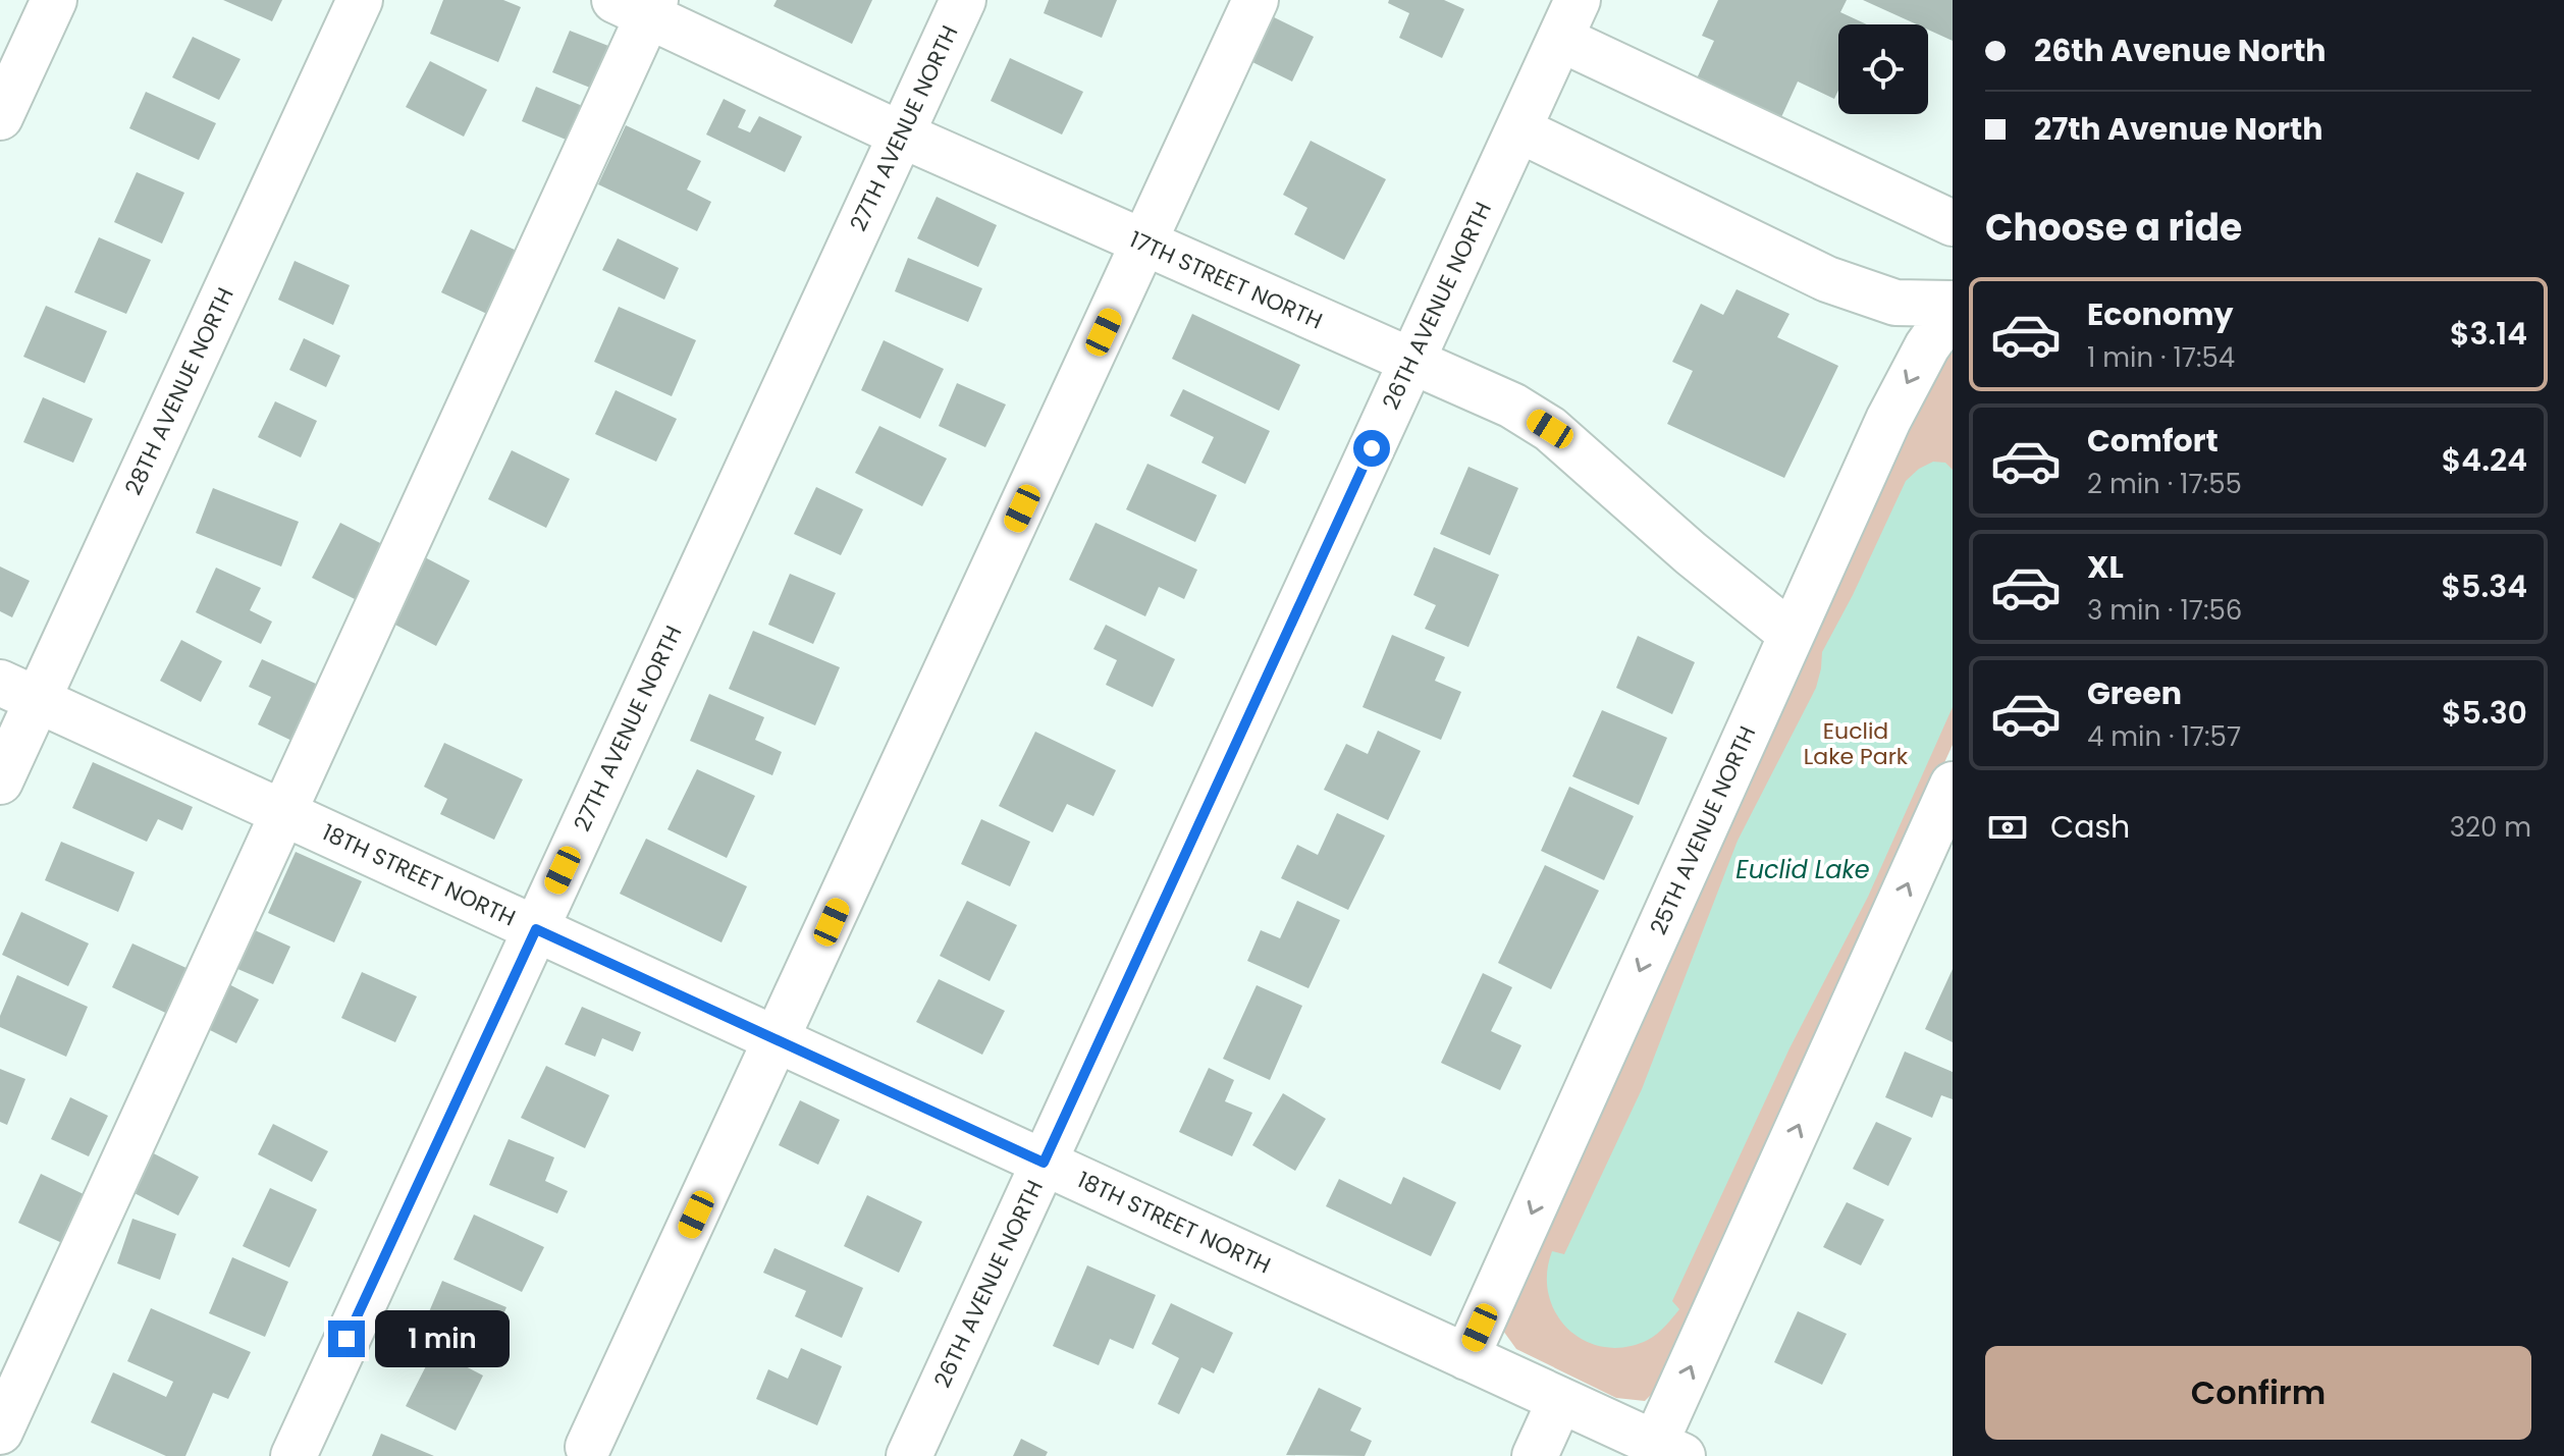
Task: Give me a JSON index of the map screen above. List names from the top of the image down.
{
  "streets": {
    "street": [
      "27TH AVENUE NORTH",
      "17TH STREET NORTH",
      "26TH AVENUE NORTH",
      "28TH AVENUE NORTH",
      "25TH AVENUE NORTH",
      "18TH STREET NORTH"
    ]
  },
  "crossings": [
    ["27TH AVENUE NORTH", "17TH STREET NORTH"],
    ["27TH AVENUE NORTH", "18TH STREET NORTH"],
    ["17TH STREET NORTH", "26TH AVENUE NORTH"],
    ["17TH STREET NORTH", "25TH AVENUE NORTH"],
    ["26TH AVENUE NORTH", "18TH STREET NORTH"],
    ["28TH AVENUE NORTH", "18TH STREET NORTH"],
    ["25TH AVENUE NORTH", "18TH STREET NORTH"]
  ],
  "water": ["Euclid Lake"],
  "parks": ["Euclid Lake Park"],
  "page": {
    "banner": ["26th Avenue North", "27th Avenue North"],
    "heading": "Choose a ride",
    "list": [
      {
        "name": "Economy",
        "note": "1 min · 17:54",
        "value": "$3.14"
      },
      {
        "name": "Comfort",
        "note": "2 min · 17:55",
        "value": "$4.24"
      },
      {
        "name": "XL",
        "note": "3 min · 17:56",
        "value": "$5.34"
      },
      {
        "name": "Green",
        "note": "4 min · 17:57",
        "value": "$5.30"
      }
    ],
    "pay": ["Cash", "320 m"],
    "bubble": "1 min",
    "buttons": "Confirm"
  }
}
